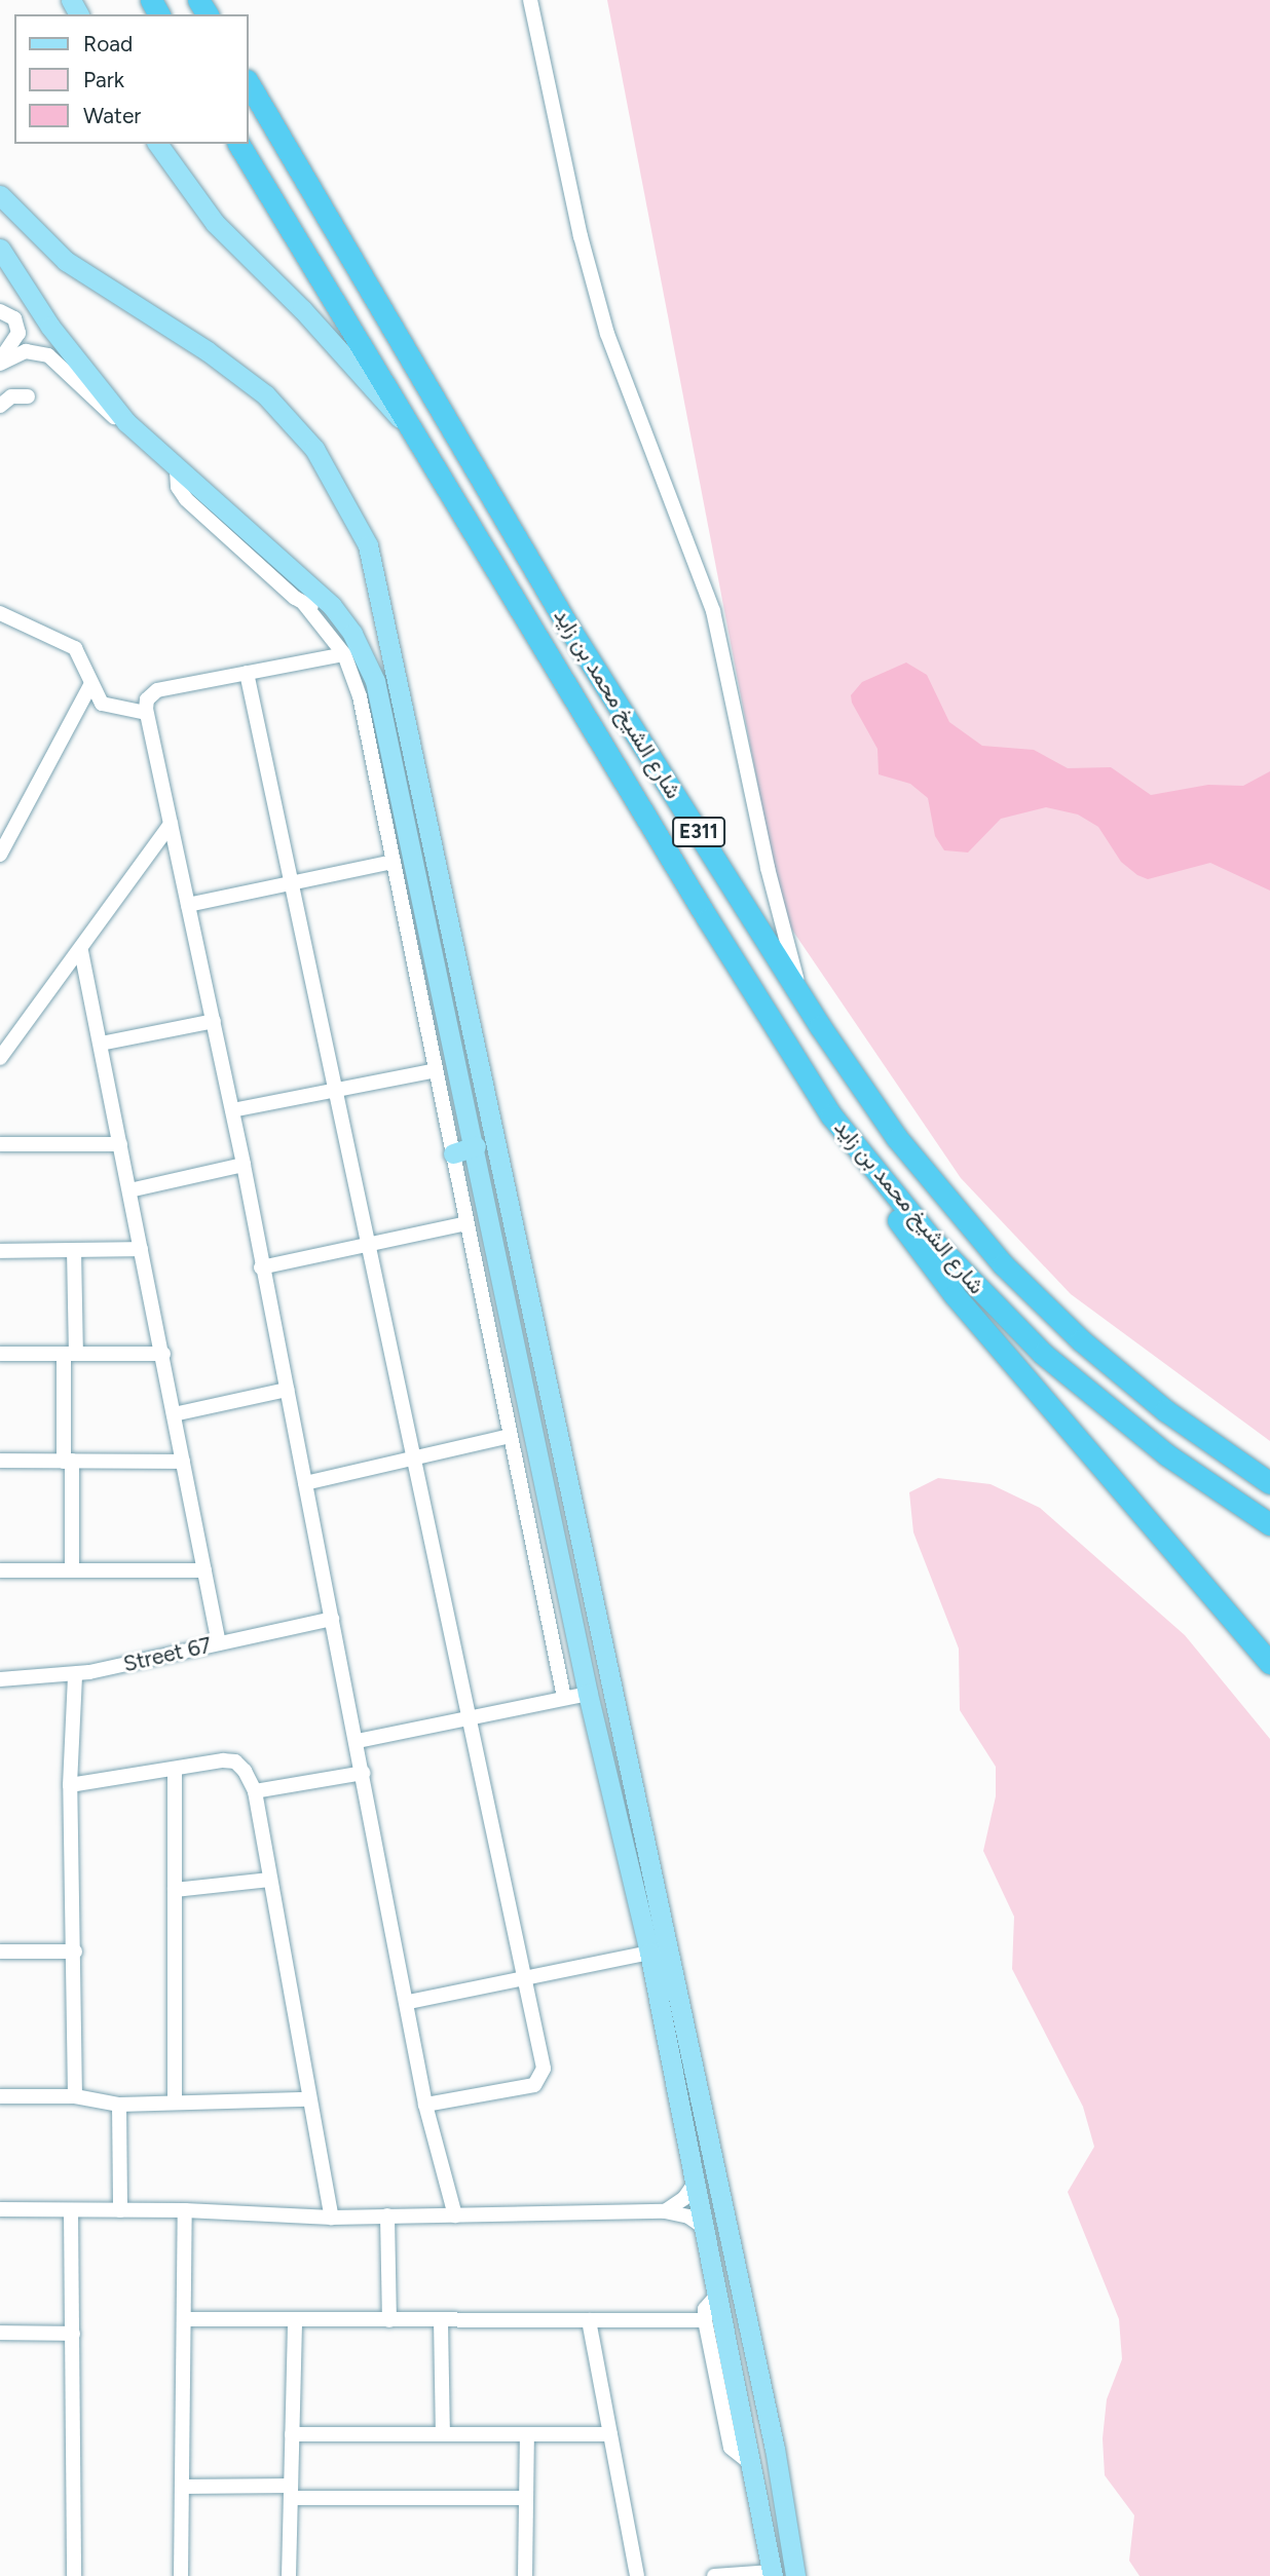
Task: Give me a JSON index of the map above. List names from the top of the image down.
{
  "streets": {
    "highway": ["شارع الشيخ محمد بن زايد", "E311"],
    "street": ["Street 67"]
  },
  "legend": ["Road", "Park", "Water"]
}
